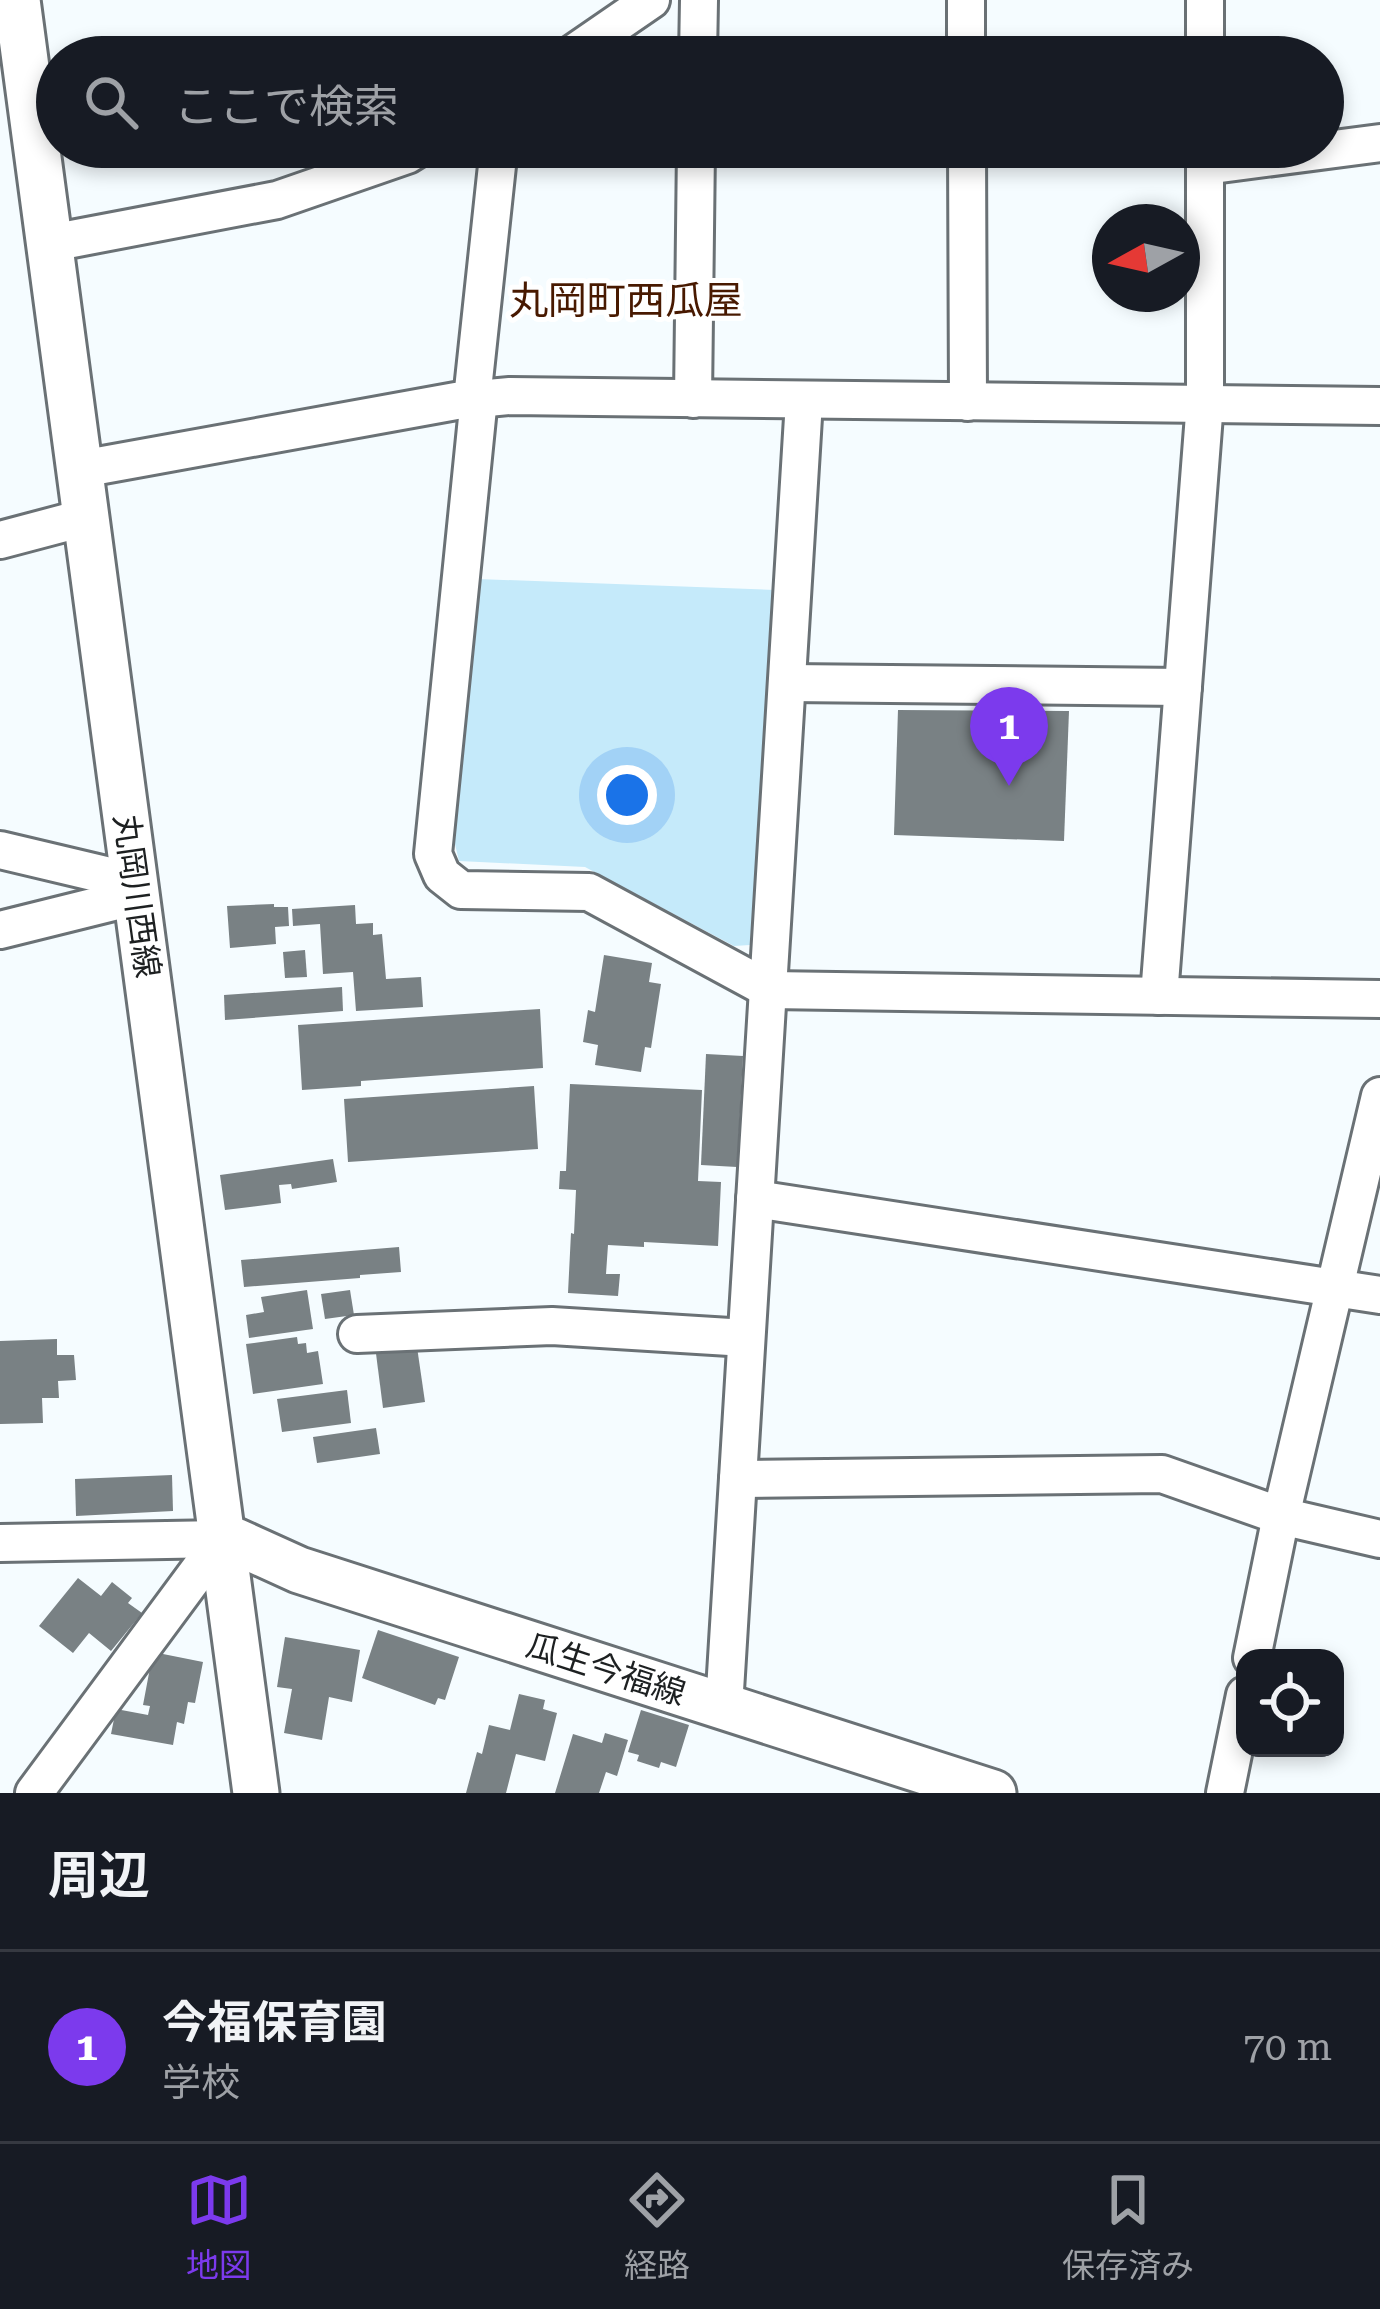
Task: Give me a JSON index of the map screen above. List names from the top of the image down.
{
  "streets": {
    "main road": ["丸岡川西線", "瓜生今福線"]
  },
  "crossings": [
    ["丸岡川西線", "瓜生今福線"]
  ],
  "districts": ["丸岡町西瓜屋"],
  "north": "left",
  "page": {
    "search": "ここで検索",
    "pins": "1",
    "heading": "周辺",
    "list": [
      {
        "mark": "1",
        "name": "今福保育園",
        "note": "学校",
        "value": "70 m"
      }
    ],
    "nav": ["地図", "経路", "保存済み"]
  }
}
